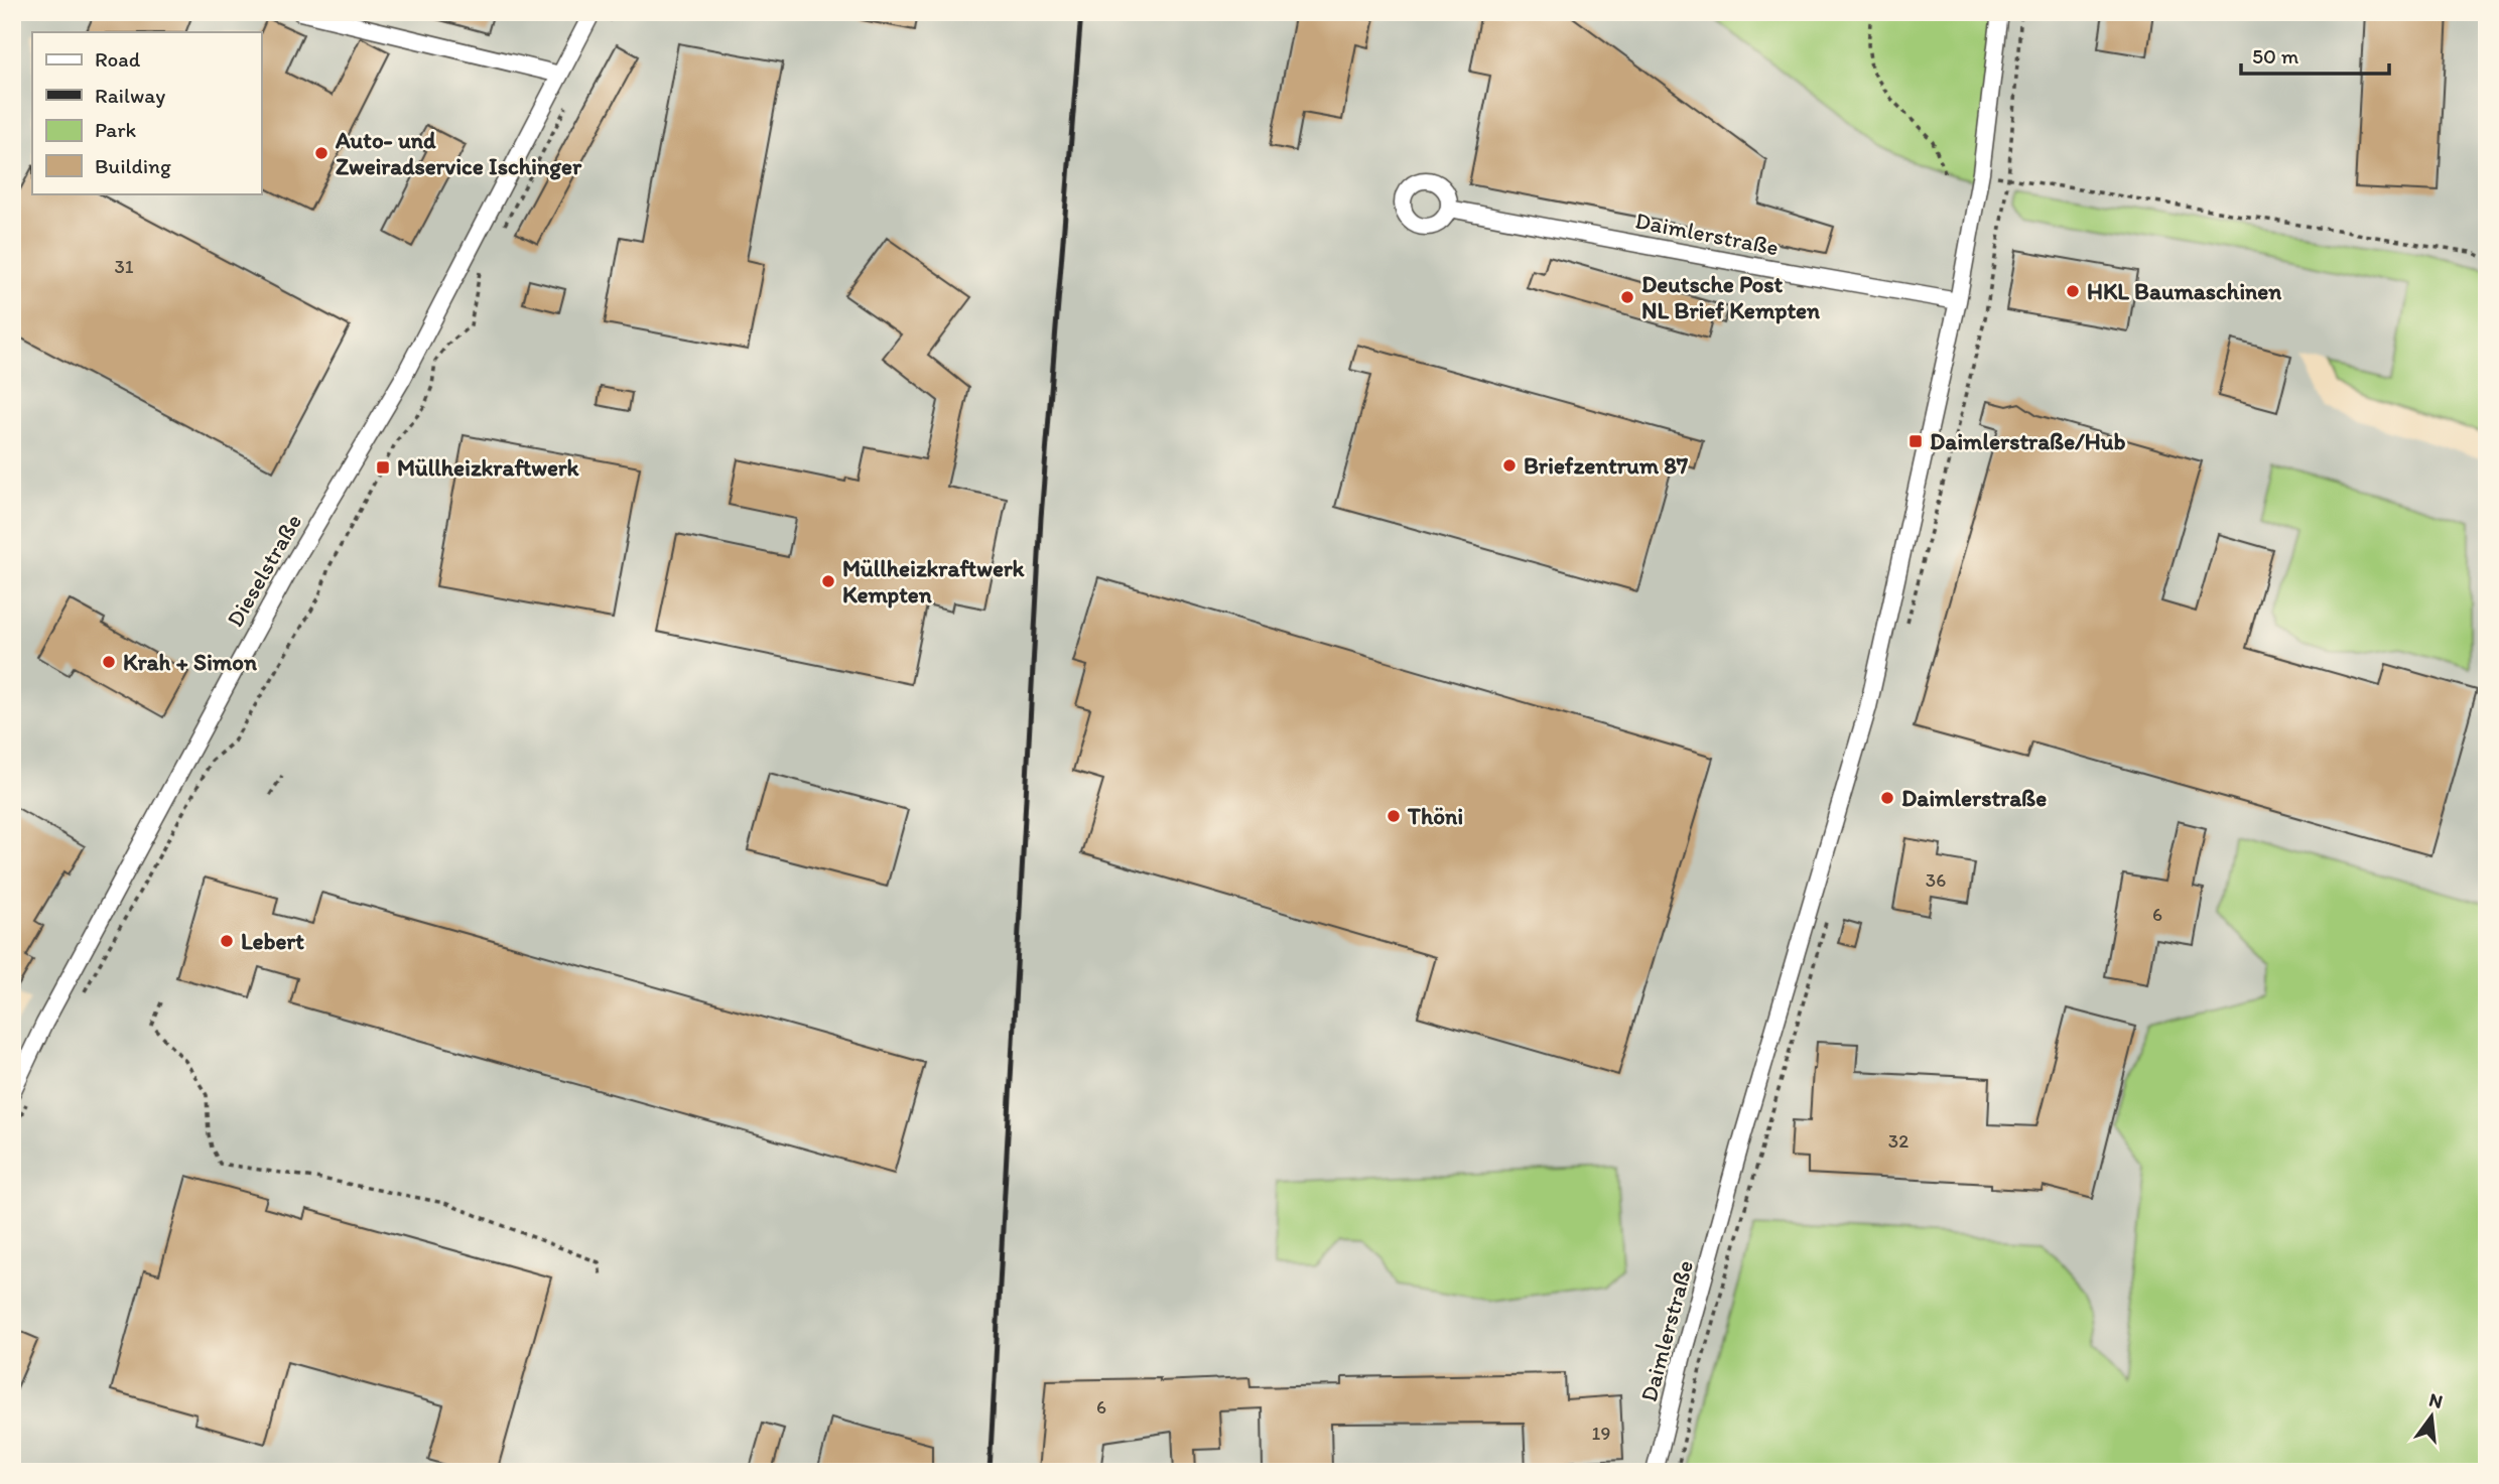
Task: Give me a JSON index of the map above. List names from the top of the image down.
{
  "streets": {
    "street": ["Daimlerstraße", "Dieselstraße"]
  },
  "places": {
    "other": [
      "Auto- und Zweiradservice Ischinger",
      "HKL Baumaschinen",
      "Deutsche Post NL Brief Kempten",
      "Briefzentrum 87",
      "Müllheizkraftwerk Kempten",
      "Krah + Simon",
      "Daimlerstraße",
      "Thöni",
      "Lebert"
    ],
    "transit": ["Daimlerstraße/Hub", "Müllheizkraftwerk"]
  },
  "house_numbers": [
    "31",
    "36",
    "6",
    "32",
    "6",
    "19"
  ],
  "legend": [
    "Road",
    "Railway",
    "Park",
    "Building"
  ],
  "scale_bar": "50 m",
  "north": "top"
}
